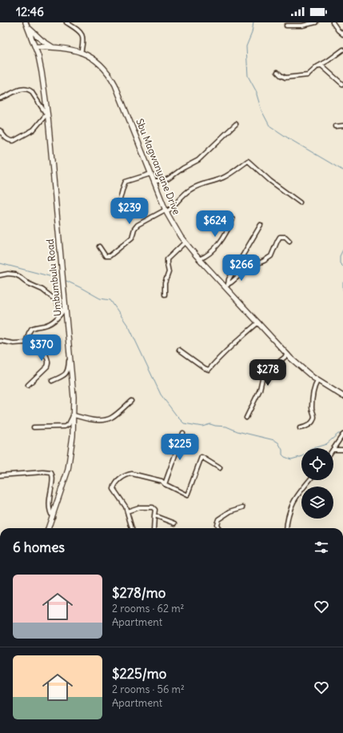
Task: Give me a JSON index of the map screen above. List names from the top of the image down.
{
  "streets": {
    "main road": ["Sbu Magwanyane Drive", "Umbumbulu Road"]
  },
  "crossings": [
    ["Sbu Magwanyane Drive", "Umbumbulu Road"]
  ],
  "page": {
    "status": "12:46",
    "price": [
      "$239",
      "$624",
      "$266",
      "$370",
      "$278",
      "$225"
    ],
    "heading": "6 homes",
    "list": [
      {
        "name": "$278/mo",
        "note": "2 rooms · 62 m² · Apartment"
      },
      {
        "name": "$225/mo",
        "note": "2 rooms · 56 m² · Apartment"
      }
    ]
  }
}
